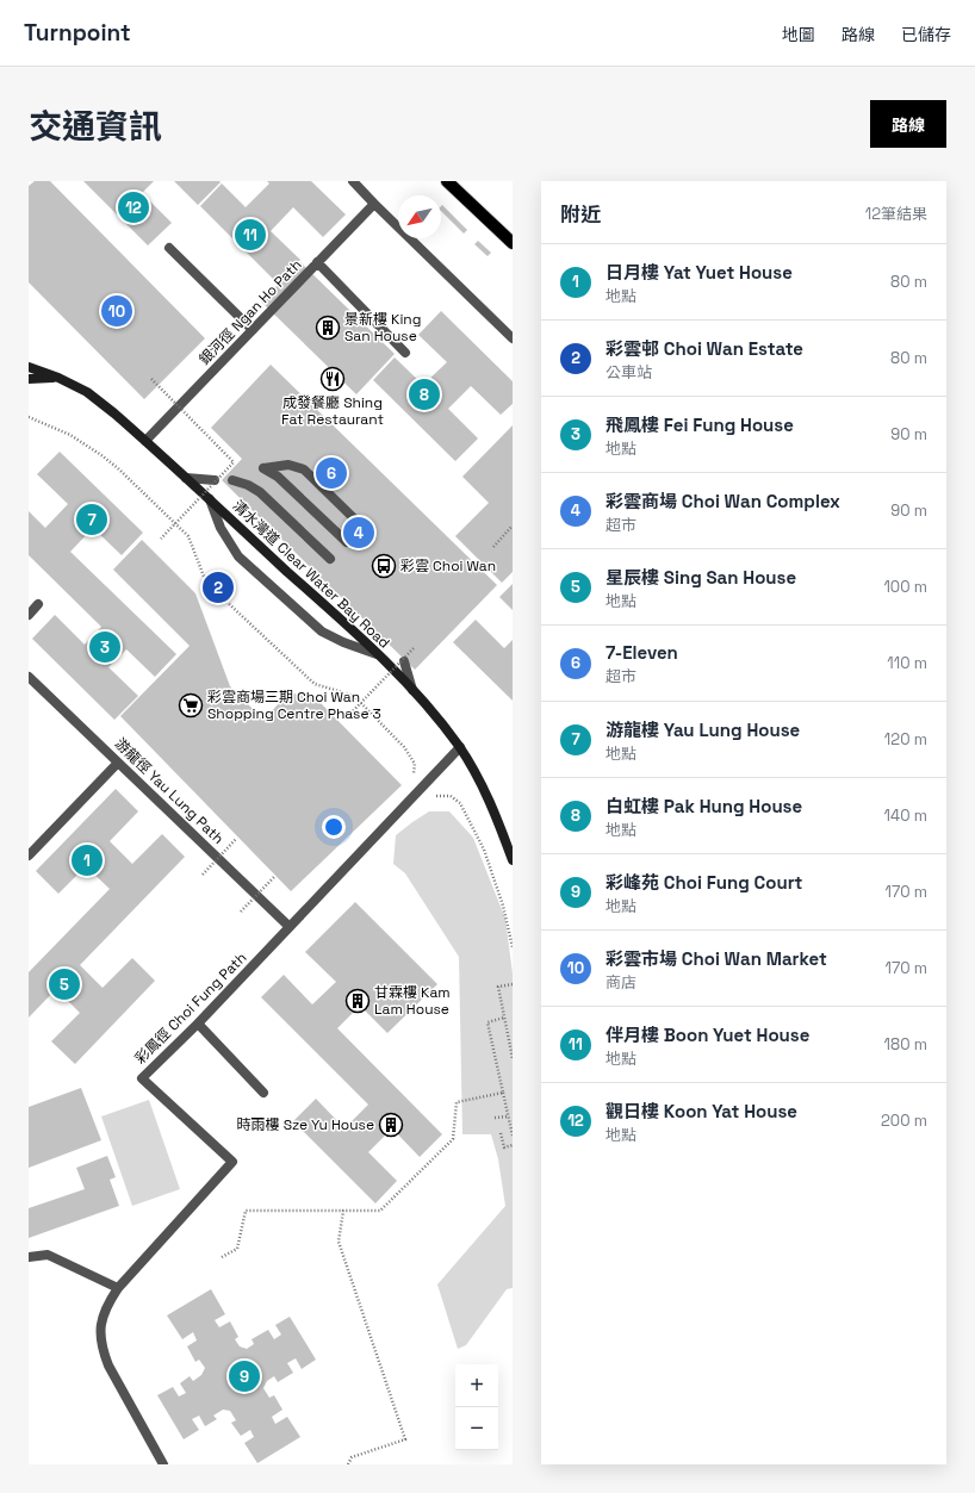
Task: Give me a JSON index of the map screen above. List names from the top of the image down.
{
  "streets": {
    "main road": ["清水灣道 Clear Water Bay Road"],
    "lane": ["銀河徑 Ngan Ho Path", "游龍徑 Yau Lung Path", "彩鳳徑 Choi Fung Path"]
  },
  "crossings": [
    ["銀河徑 Ngan Ho Path", "清水灣道 Clear Water Bay Road"],
    ["清水灣道 Clear Water Bay Road", "彩鳳徑 Choi Fung Path"],
    ["游龍徑 Yau Lung Path", "彩鳳徑 Choi Fung Path"]
  ],
  "places": {
    "building": ["景新樓 King San House", "甘霖樓 Kam Lam House", "時雨樓 Sze Yu House"],
    "restaurant": ["成發餐廳 Shing Fat Restaurant"],
    "bus stop": ["彩雲 Choi Wan"],
    "supermarket": ["彩雲商場三期 Choi Wan Shopping Centre Phase 3"]
  },
  "north": "bottom left",
  "page": {
    "header": "Turnpoint",
    "nav": ["地圖", "路線", "已儲存"],
    "title": "交通資訊",
    "buttons": "路線",
    "heading": ["附近", "12筆結果"],
    "pins": [
      "12",
      "11",
      "10",
      "8",
      "6",
      "7",
      "4",
      "2",
      "3",
      "1",
      "5",
      "9"
    ],
    "list": [
      {
        "mark": "1",
        "name": "日月樓 Yat Yuet House",
        "note": "地點",
        "value": "80 m"
      },
      {
        "mark": "2",
        "name": "彩雲邨 Choi Wan Estate",
        "note": "公車站",
        "value": "80 m"
      },
      {
        "mark": "3",
        "name": "飛鳳樓 Fei Fung House",
        "note": "地點",
        "value": "90 m"
      },
      {
        "mark": "4",
        "name": "彩雲商場 Choi Wan Complex",
        "note": "超市",
        "value": "90 m"
      },
      {
        "mark": "5",
        "name": "星辰樓 Sing San House",
        "note": "地點",
        "value": "100 m"
      },
      {
        "mark": "6",
        "name": "7-Eleven",
        "note": "超市",
        "value": "110 m"
      },
      {
        "mark": "7",
        "name": "游龍樓 Yau Lung House",
        "note": "地點",
        "value": "120 m"
      },
      {
        "mark": "8",
        "name": "白虹樓 Pak Hung House",
        "note": "地點",
        "value": "140 m"
      },
      {
        "mark": "9",
        "name": "彩峰苑 Choi Fung Court",
        "note": "地點",
        "value": "170 m"
      },
      {
        "mark": "10",
        "name": "彩雲市場 Choi Wan Market",
        "note": "商店",
        "value": "170 m"
      },
      {
        "mark": "11",
        "name": "伴月樓 Boon Yuet House",
        "note": "地點",
        "value": "180 m"
      },
      {
        "mark": "12",
        "name": "觀日樓 Koon Yat House",
        "note": "地點",
        "value": "200 m"
      }
    ],
    "map_buttons": ["+", "−"]
  }
}
